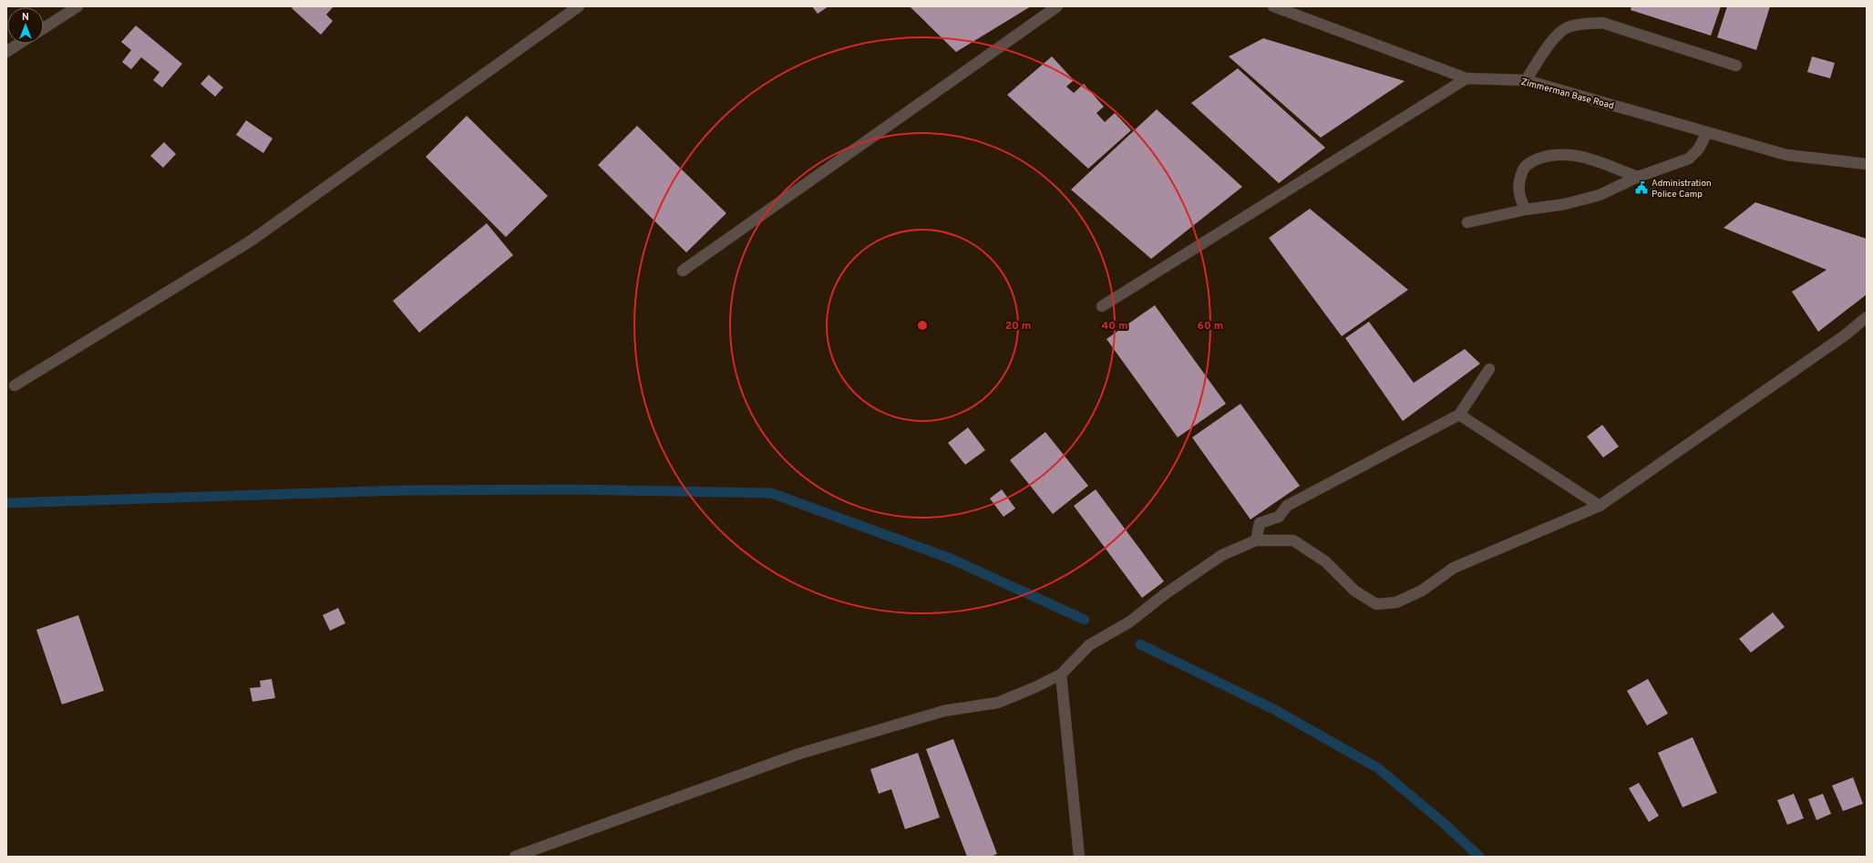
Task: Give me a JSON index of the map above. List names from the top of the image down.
{
  "streets": {
    "street": ["Zimmerman Base Road"]
  },
  "places": {
    "public building": ["Administration Police Camp"]
  },
  "north": "top",
  "rings": ["20 m", "40 m", "60 m"]
}
